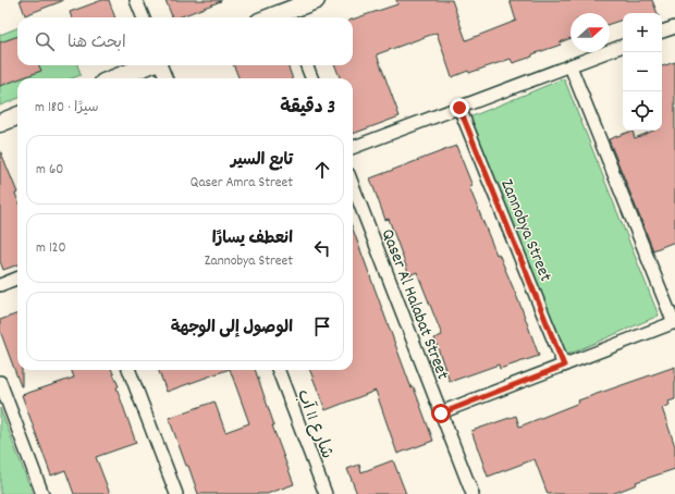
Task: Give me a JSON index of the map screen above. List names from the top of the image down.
{
  "streets": {
    "street": ["Zannobya Street", "Qaser Al Halabat Street", "شارع 11 آب"]
  },
  "north": "right",
  "page": {
    "map_buttons": ["+", "−"],
    "search": "ابحث هنا",
    "heading": ["3 دقيقة", "سيرًا · 180 m"],
    "list": [
      ["تابع السير", "Qaser Amra Street", "60 m"],
      ["انعطف يسارًا", "Zannobya Street", "120 m"],
      "الوصول إلى الوجهة"
    ]
  }
}
